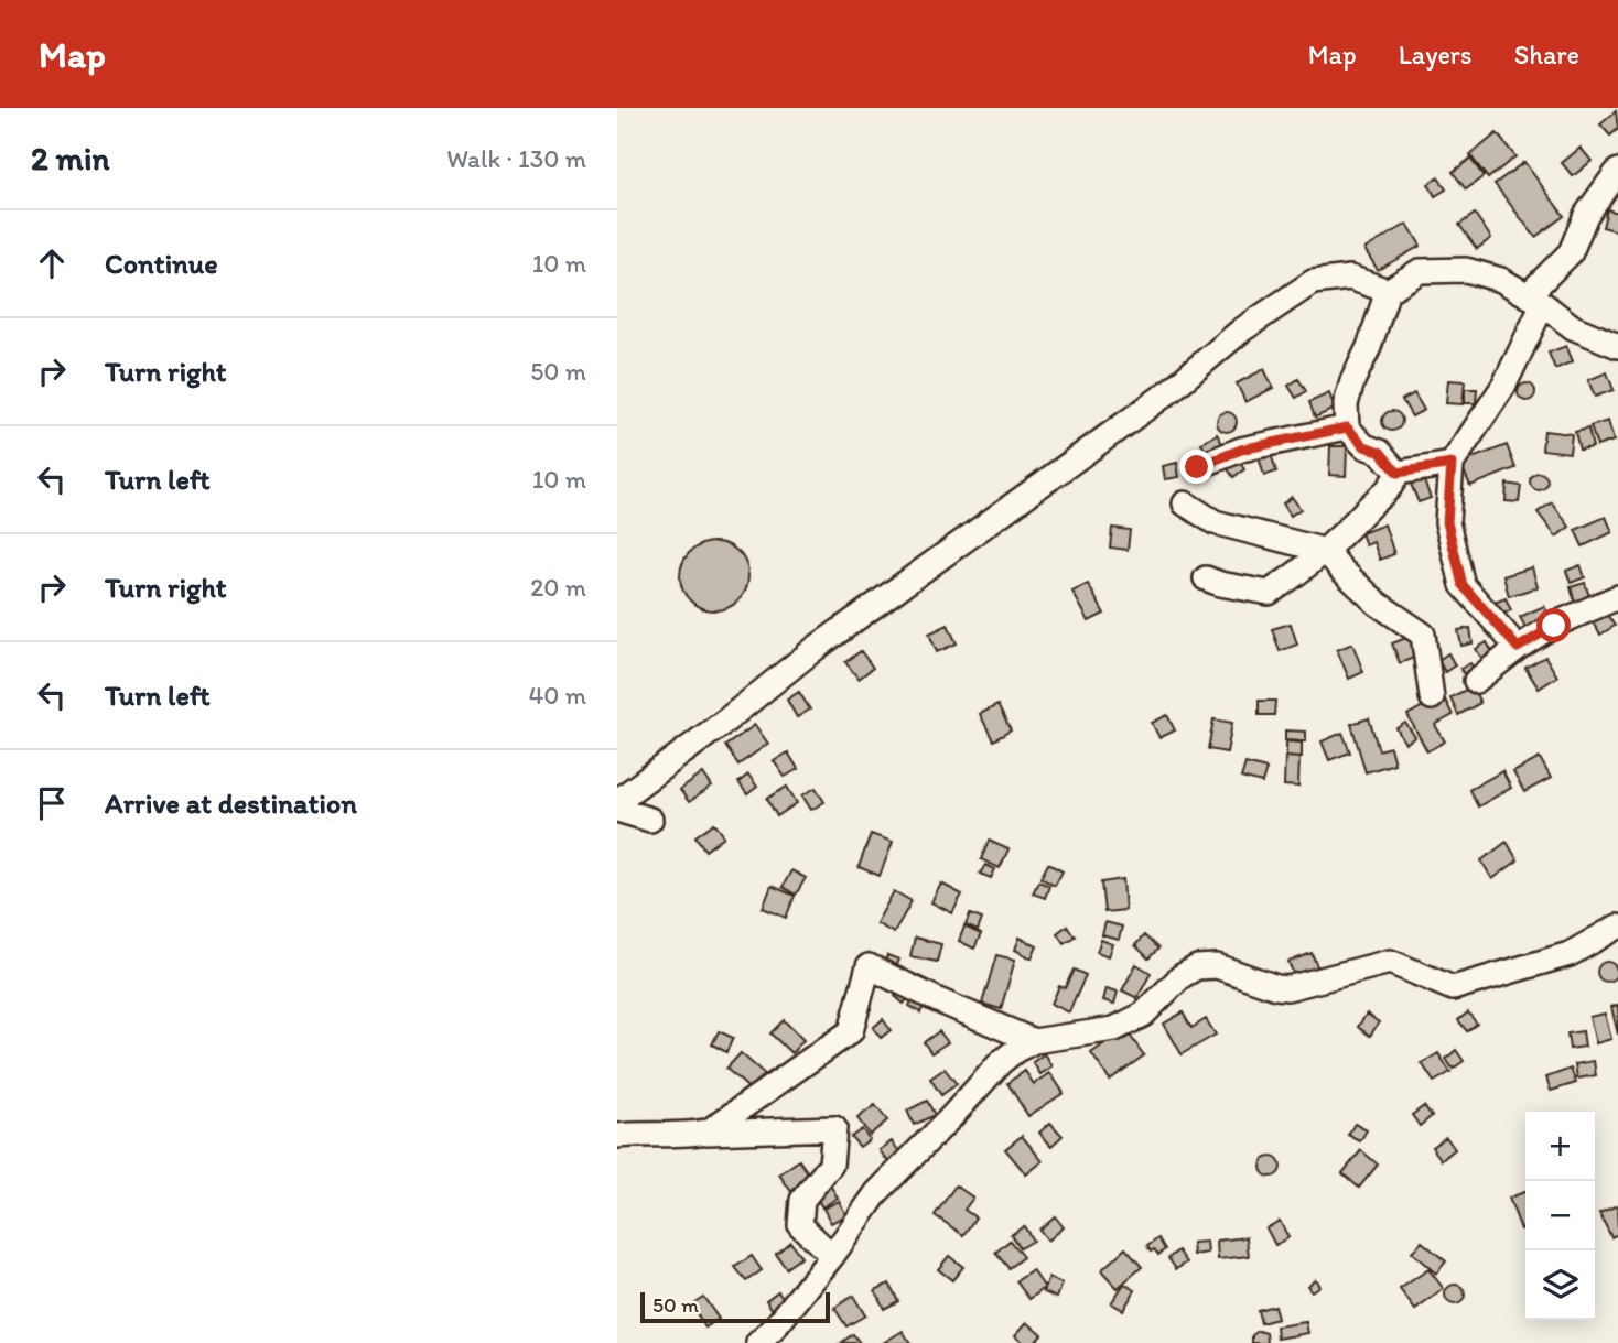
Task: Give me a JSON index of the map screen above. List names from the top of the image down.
{
  "scale_bar": "50 m",
  "page": {
    "header": "Map",
    "nav": ["Map", "Layers", "Share"],
    "heading": ["2 min", "Walk · 130 m"],
    "list": [
      ["Continue", "10 m"],
      ["Turn right", "50 m"],
      ["Turn left", "10 m"],
      ["Turn right", "20 m"],
      ["Turn left", "40 m"],
      "Arrive at destination"
    ],
    "map_buttons": ["+", "−"],
    "scale": "50 m"
  }
}
